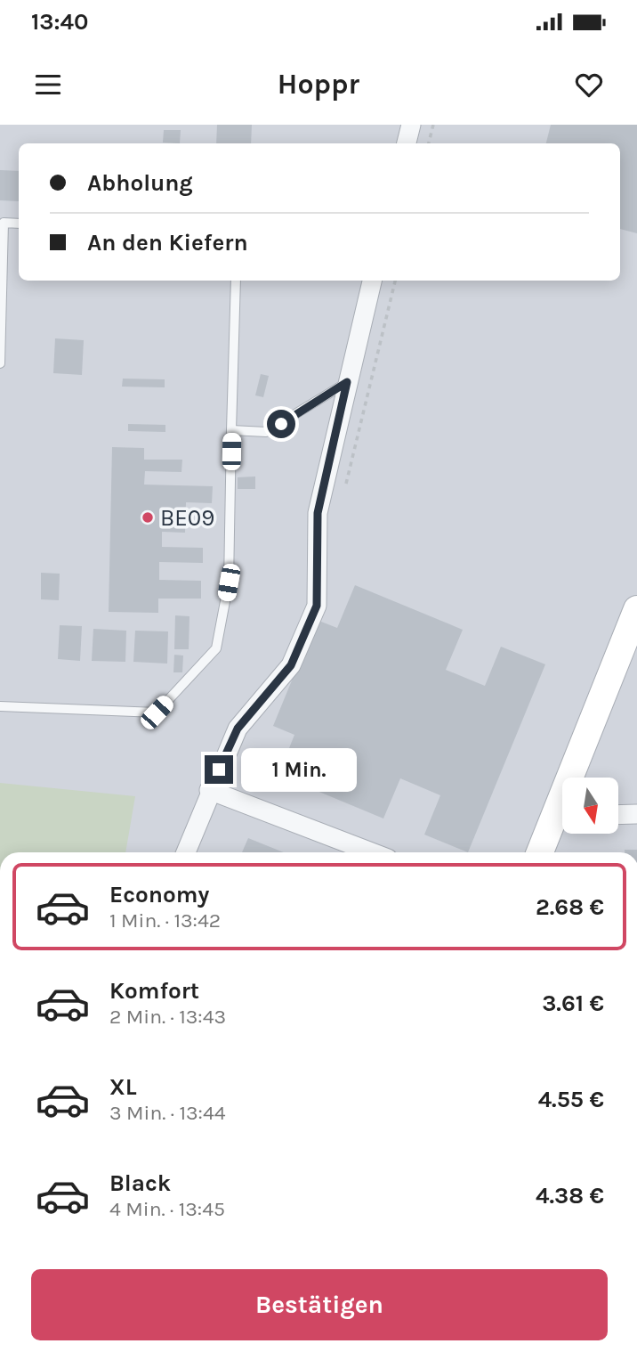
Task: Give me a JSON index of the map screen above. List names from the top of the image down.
{
  "places": ["BE09"],
  "north": "bottom",
  "page": {
    "status": "13:40",
    "header": "Hoppr",
    "banner": ["Abholung", "An den Kiefern"],
    "bubble": "1 Min.",
    "list": [
      {
        "name": "Economy",
        "note": "1 Min. · 13:42",
        "value": "2.68 €"
      },
      {
        "name": "Komfort",
        "note": "2 Min. · 13:43",
        "value": "3.61 €"
      },
      {
        "name": "XL",
        "note": "3 Min. · 13:44",
        "value": "4.55 €"
      },
      {
        "name": "Black",
        "note": "4 Min. · 13:45",
        "value": "4.38 €"
      }
    ],
    "buttons": "Bestätigen"
  }
}
